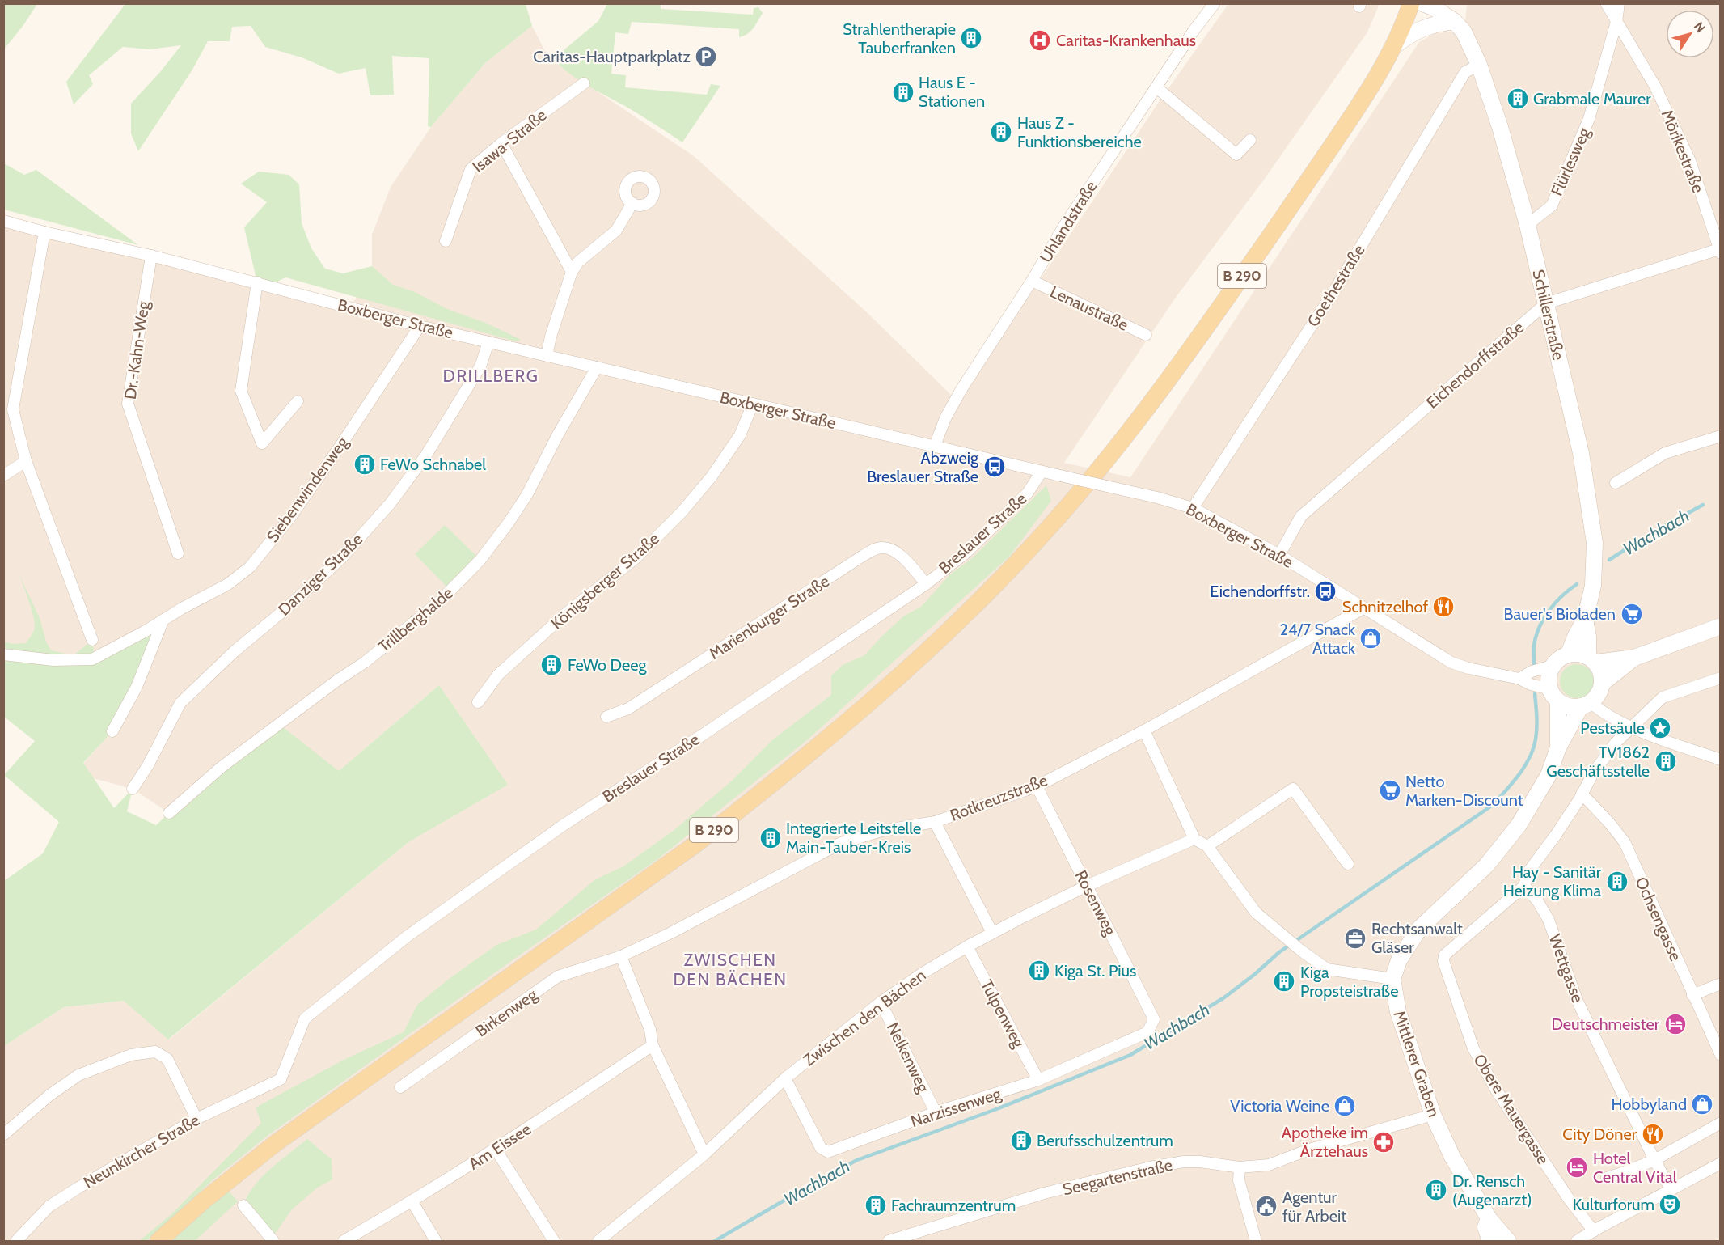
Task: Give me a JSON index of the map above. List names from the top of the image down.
{
  "streets": {
    "main road": ["B 290"],
    "street": [
      "Isawa-Straße",
      "Mörikestraße",
      "Flürlesweg",
      "Uhlandstraße",
      "Goethestraße",
      "Lenaustraße",
      "Schillerstraße",
      "Boxberger Straße",
      "Dr.-Kahn-Weg",
      "Eichendorffstraße",
      "Siebenwindenweg",
      "Breslauer Straße",
      "Danziger Straße",
      "Königsberger Straße",
      "Marienburger Straße",
      "Trillberghalde",
      "Rotkreuzstraße",
      "Rosenweg",
      "Ochsengasse",
      "Wettgasse",
      "Birkenweg",
      "Tulpenweg",
      "Zwischen den Bächen",
      "Nelkenweg",
      "Mittlerer Graben",
      "Narzissenweg",
      "Obere Mauergasse",
      "Am Eissee",
      "Neunkircher Straße",
      "Seegartenstraße"
    ]
  },
  "crossings": [
    ["Mörikestraße", "Flürlesweg"],
    ["Mörikestraße", "Eichendorffstraße"],
    ["Flürlesweg", "Schillerstraße"],
    ["Uhlandstraße", "Lenaustraße"],
    ["Uhlandstraße", "Boxberger Straße"],
    ["Goethestraße", "Schillerstraße"],
    ["Goethestraße", "Boxberger Straße"],
    ["Schillerstraße", "Boxberger Straße"],
    ["Schillerstraße", "Eichendorffstraße"],
    ["Boxberger Straße", "Dr.-Kahn-Weg"],
    ["Boxberger Straße", "Eichendorffstraße"],
    ["Boxberger Straße", "Siebenwindenweg"],
    ["Boxberger Straße", "Breslauer Straße"],
    ["Boxberger Straße", "Danziger Straße"],
    ["Boxberger Straße", "Königsberger Straße"],
    ["Boxberger Straße", "Trillberghalde"],
    ["Boxberger Straße", "Rotkreuzstraße"],
    ["Breslauer Straße", "Marienburger Straße"],
    ["Breslauer Straße", "Neunkircher Straße"],
    ["Rotkreuzstraße", "Rosenweg"],
    ["Rotkreuzstraße", "Birkenweg"],
    ["Rosenweg", "Zwischen den Bächen"],
    ["Rosenweg", "Narzissenweg"],
    ["Ochsengasse", "Obere Mauergasse"],
    ["Wettgasse", "Obere Mauergasse"],
    ["Tulpenweg", "Zwischen den Bächen"],
    ["Tulpenweg", "Narzissenweg"],
    ["Zwischen den Bächen", "Nelkenweg"],
    ["Zwischen den Bächen", "Narzissenweg"],
    ["Nelkenweg", "Narzissenweg"],
    ["Mittlerer Graben", "Seegartenstraße"]
  ],
  "districts": ["DRILLBERG", "ZWISCHEN DEN BÄCHEN"],
  "water": ["Wachbach"],
  "places": {
    "building": [
      "Strahlentherapie Tauberfranken",
      "Haus E - Stationen",
      "Grabmale Maurer",
      "Haus Z - Funktionsbereiche",
      "FeWo Schnabel",
      "FeWo Deeg",
      "TV1862 Geschäftsstelle",
      "Integrierte Leitstelle Main-Tauber-Kreis",
      "Hay - Sanitär Heizung Klima",
      "Kiga St. Pius",
      "Kiga Propsteistraße",
      "Berufsschulzentrum",
      "Dr. Rensch (Augenarzt)",
      "Fachraumzentrum"
    ],
    "hospital": ["Caritas-Krankenhaus"],
    "parking": ["Caritas-Hauptparkplatz"],
    "bus stop": ["Abzweig Breslauer Straße", "Eichendorffstr."],
    "restaurant": ["Schnitzelhof", "City Döner"],
    "supermarket": ["Bauer's Bioladen", "Netto Marken-Discount"],
    "shop": ["24/7 Snack Attack", "Hobbyland", "Victoria Weine"],
    "place": ["Pestsäule"],
    "office": ["Rechtsanwalt Gläser"],
    "hotel": ["Deutschmeister", "Hotel Central Vital"],
    "pharmacy": ["Apotheke im Ärztehaus"],
    "theatre": ["Kulturforum"],
    "public building": ["Agentur für Arbeit"]
  },
  "north": "top right"
}
